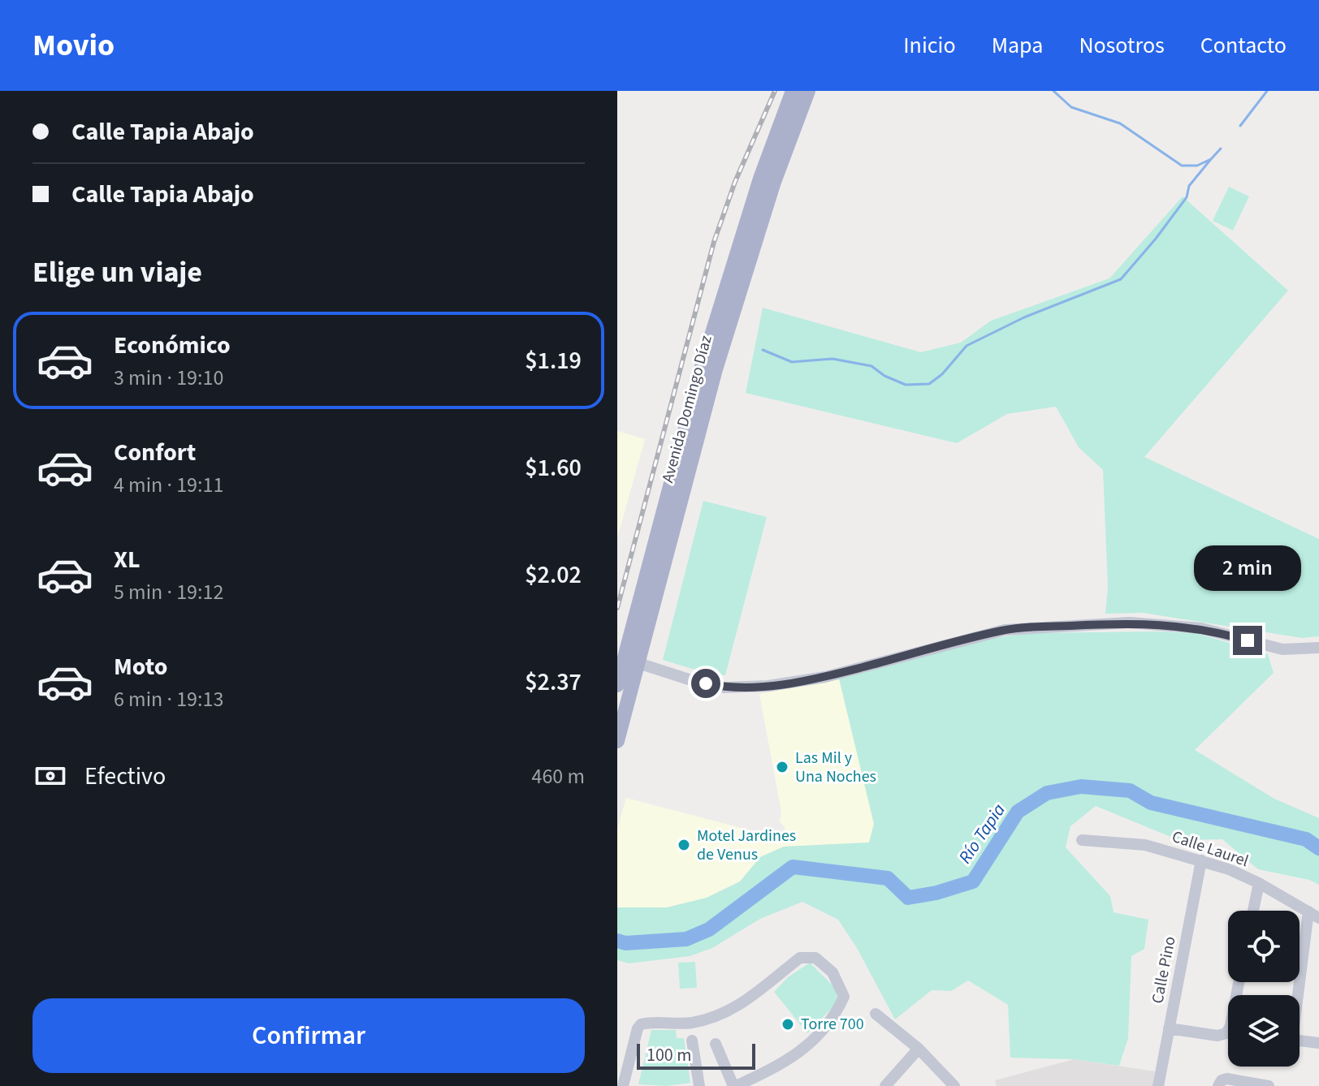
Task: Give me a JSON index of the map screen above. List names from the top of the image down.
{
  "streets": {
    "main road": ["Avenida Domingo Díaz"],
    "street": ["Calle Laurel", "Calle Pino"]
  },
  "crossings": [
    ["Calle Laurel", "Calle Pino"]
  ],
  "water": ["Río Tapia"],
  "places": ["Las Mil y Una Noches", "Motel Jardines de Venus", "Torre 700"],
  "scale_bar": "100 m",
  "page": {
    "header": "Movio",
    "nav": [
      "Inicio",
      "Mapa",
      "Nosotros",
      "Contacto"
    ],
    "banner": ["Calle Tapia Abajo", "Calle Tapia Abajo"],
    "heading": "Elige un viaje",
    "list": [
      {
        "name": "Económico",
        "note": "3 min · 19:10",
        "value": "$1.19"
      },
      {
        "name": "Confort",
        "note": "4 min · 19:11",
        "value": "$1.60"
      },
      {
        "name": "XL",
        "note": "5 min · 19:12",
        "value": "$2.02"
      },
      {
        "name": "Moto",
        "note": "6 min · 19:13",
        "value": "$2.37"
      }
    ],
    "bubble": "2 min",
    "pay": ["Efectivo", "460 m"],
    "buttons": "Confirmar",
    "scale": "100 m"
  }
}
